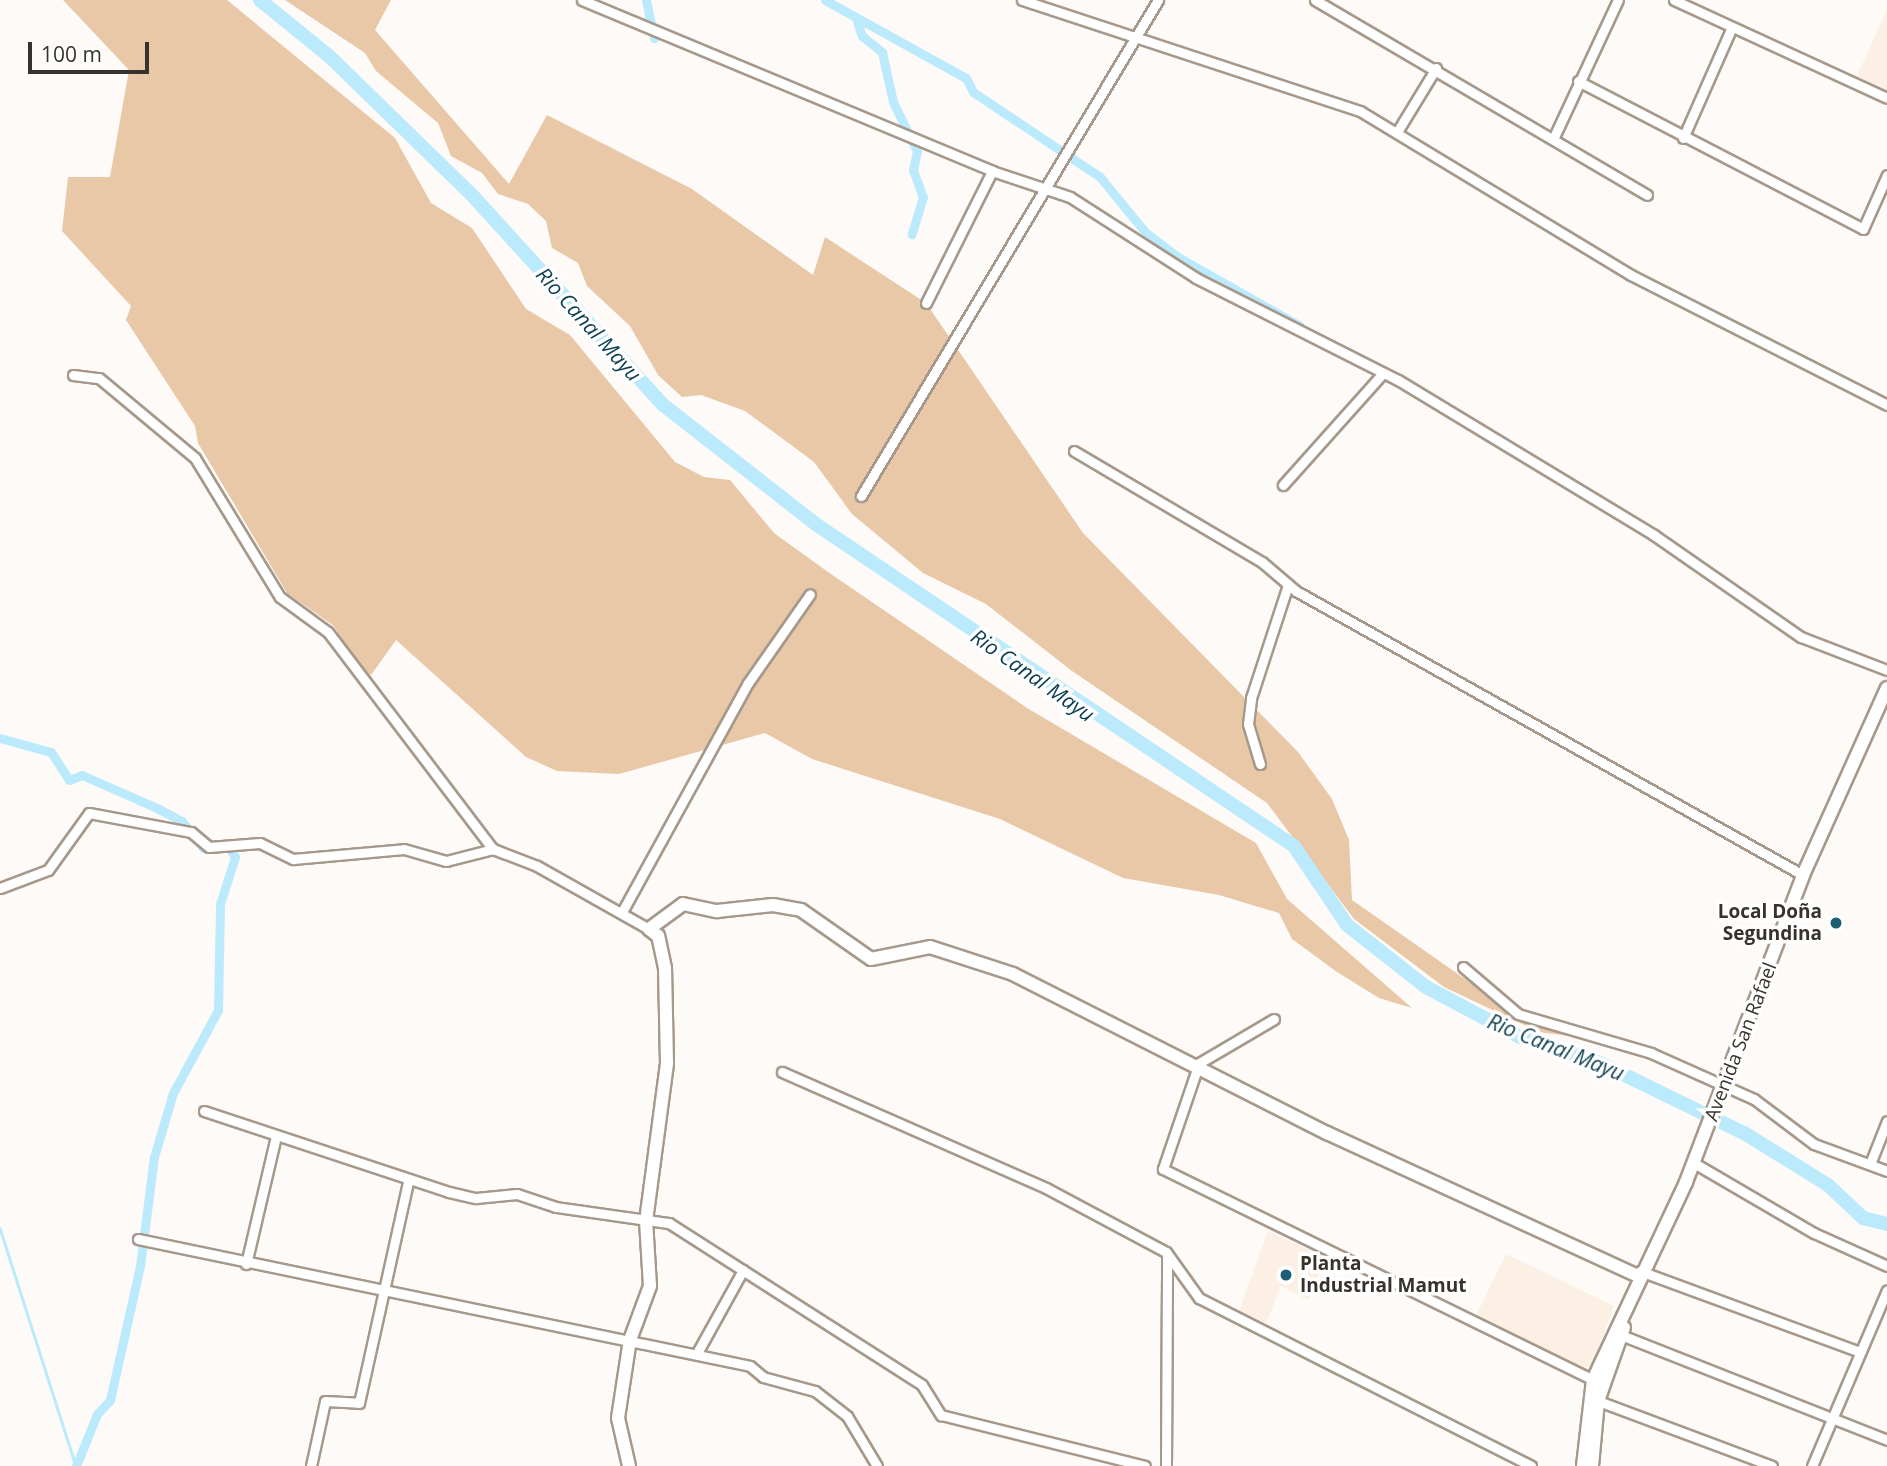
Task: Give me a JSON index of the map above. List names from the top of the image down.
{
  "streets": {
    "street": ["Avenida San Rafael"]
  },
  "water": ["Rio Canal Mayu"],
  "places": ["Local Doña Segundina", "Planta Industrial Mamut"],
  "scale_bar": "100 m"
}
